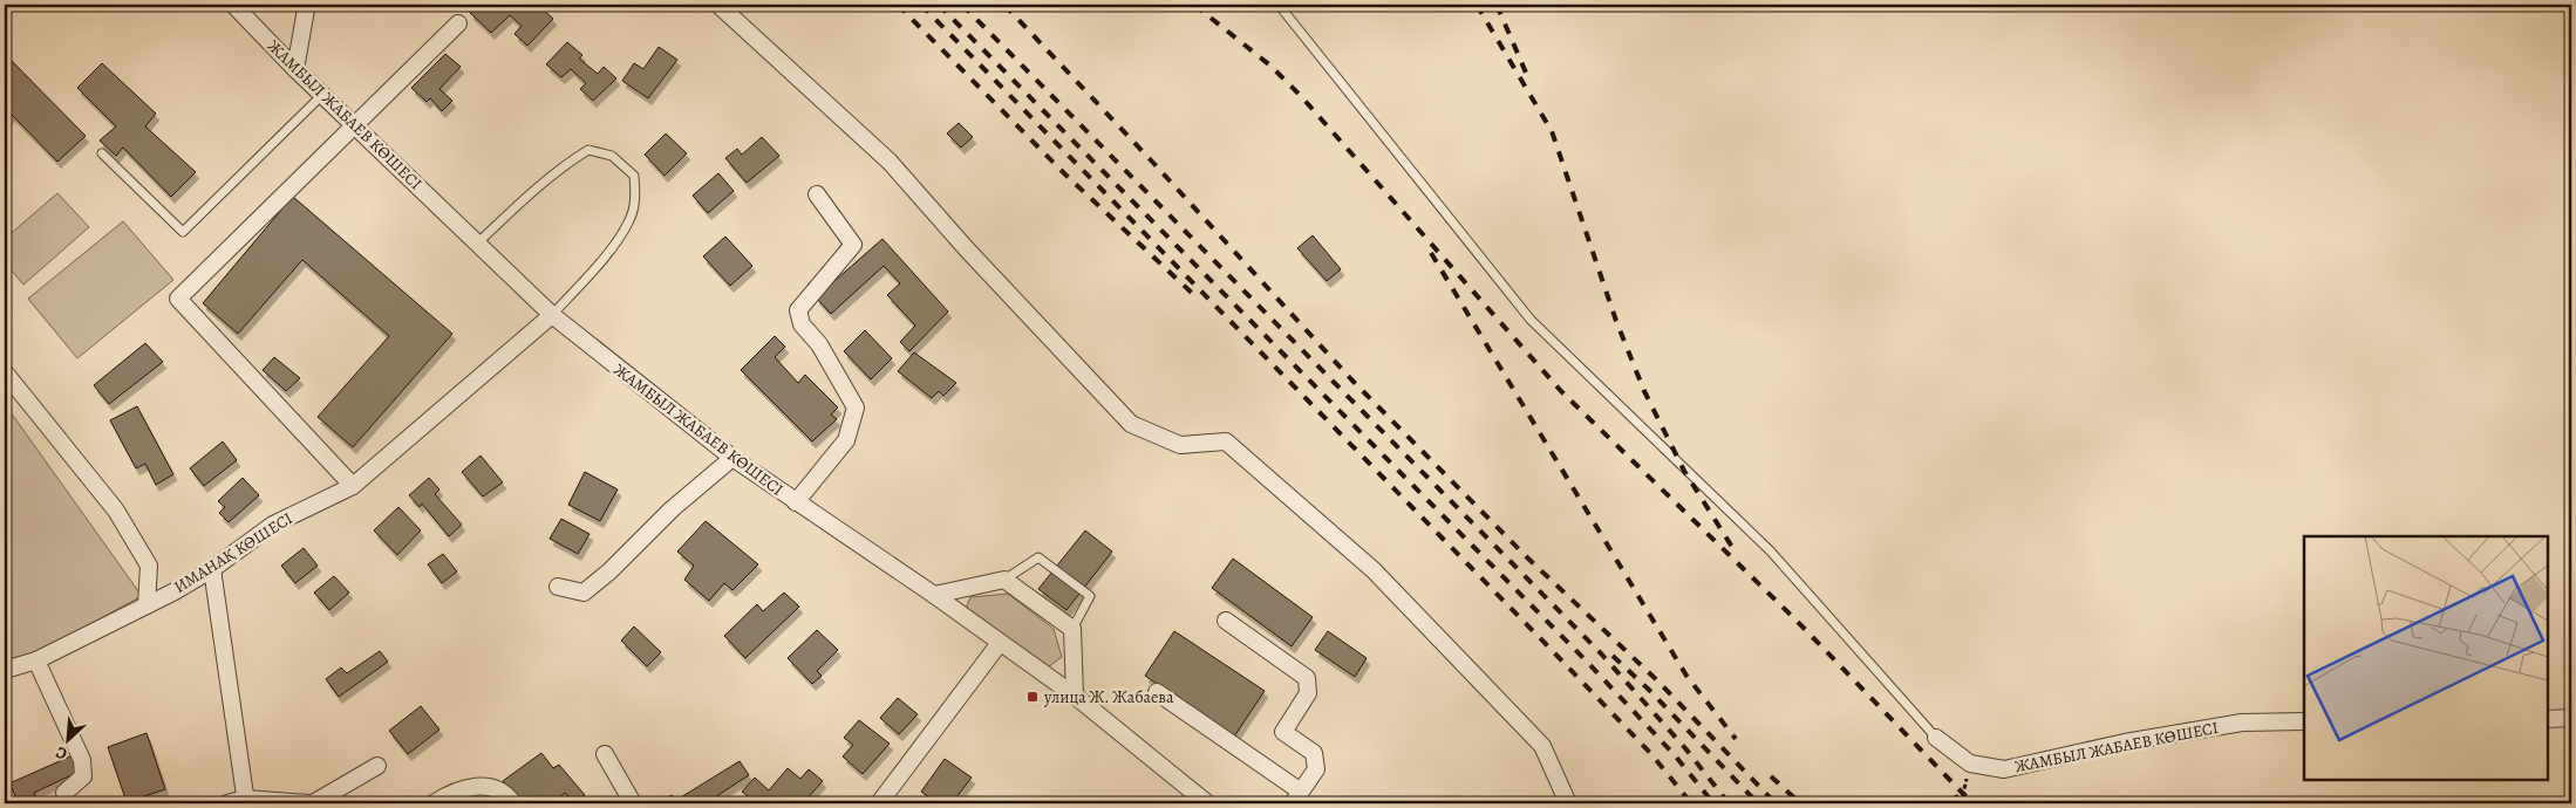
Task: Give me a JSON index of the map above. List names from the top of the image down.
{
  "streets": {
    "street": ["ЖАМБЫЛ ЖАБАЕВ КӨШЕСІ", "ИМАНАҚ КӨШЕСІ"]
  },
  "crossings": [
    ["ЖАМБЫЛ ЖАБАЕВ КӨШЕСІ", "ИМАНАҚ КӨШЕСІ"]
  ],
  "places": {
    "transit": ["улица Ж. Жабаева"]
  },
  "north": "bottom left"
}
